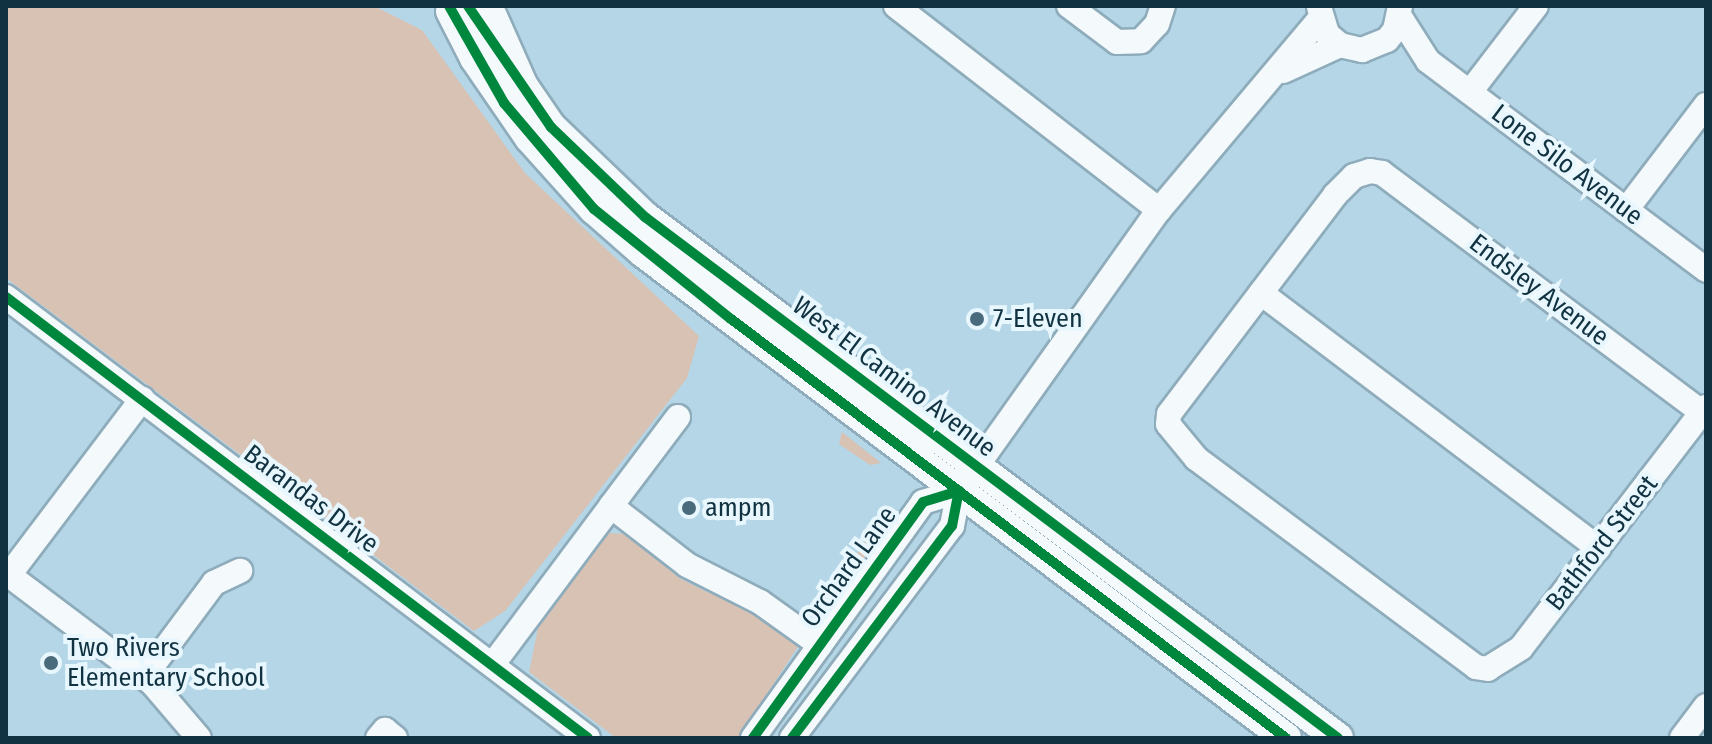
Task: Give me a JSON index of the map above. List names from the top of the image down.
{
  "streets": {
    "main road": ["West El Camino Avenue"],
    "street": [
      "Lone Silo Avenue",
      "Endsley Avenue",
      "Barandas Drive",
      "Bathford Street",
      "Orchard Lane"
    ]
  },
  "crossings": [
    ["Endsley Avenue", "Bathford Street"],
    ["West El Camino Avenue", "Orchard Lane"]
  ],
  "places": ["7-Eleven", "ampm", "Two Rivers Elementary School"]
}
